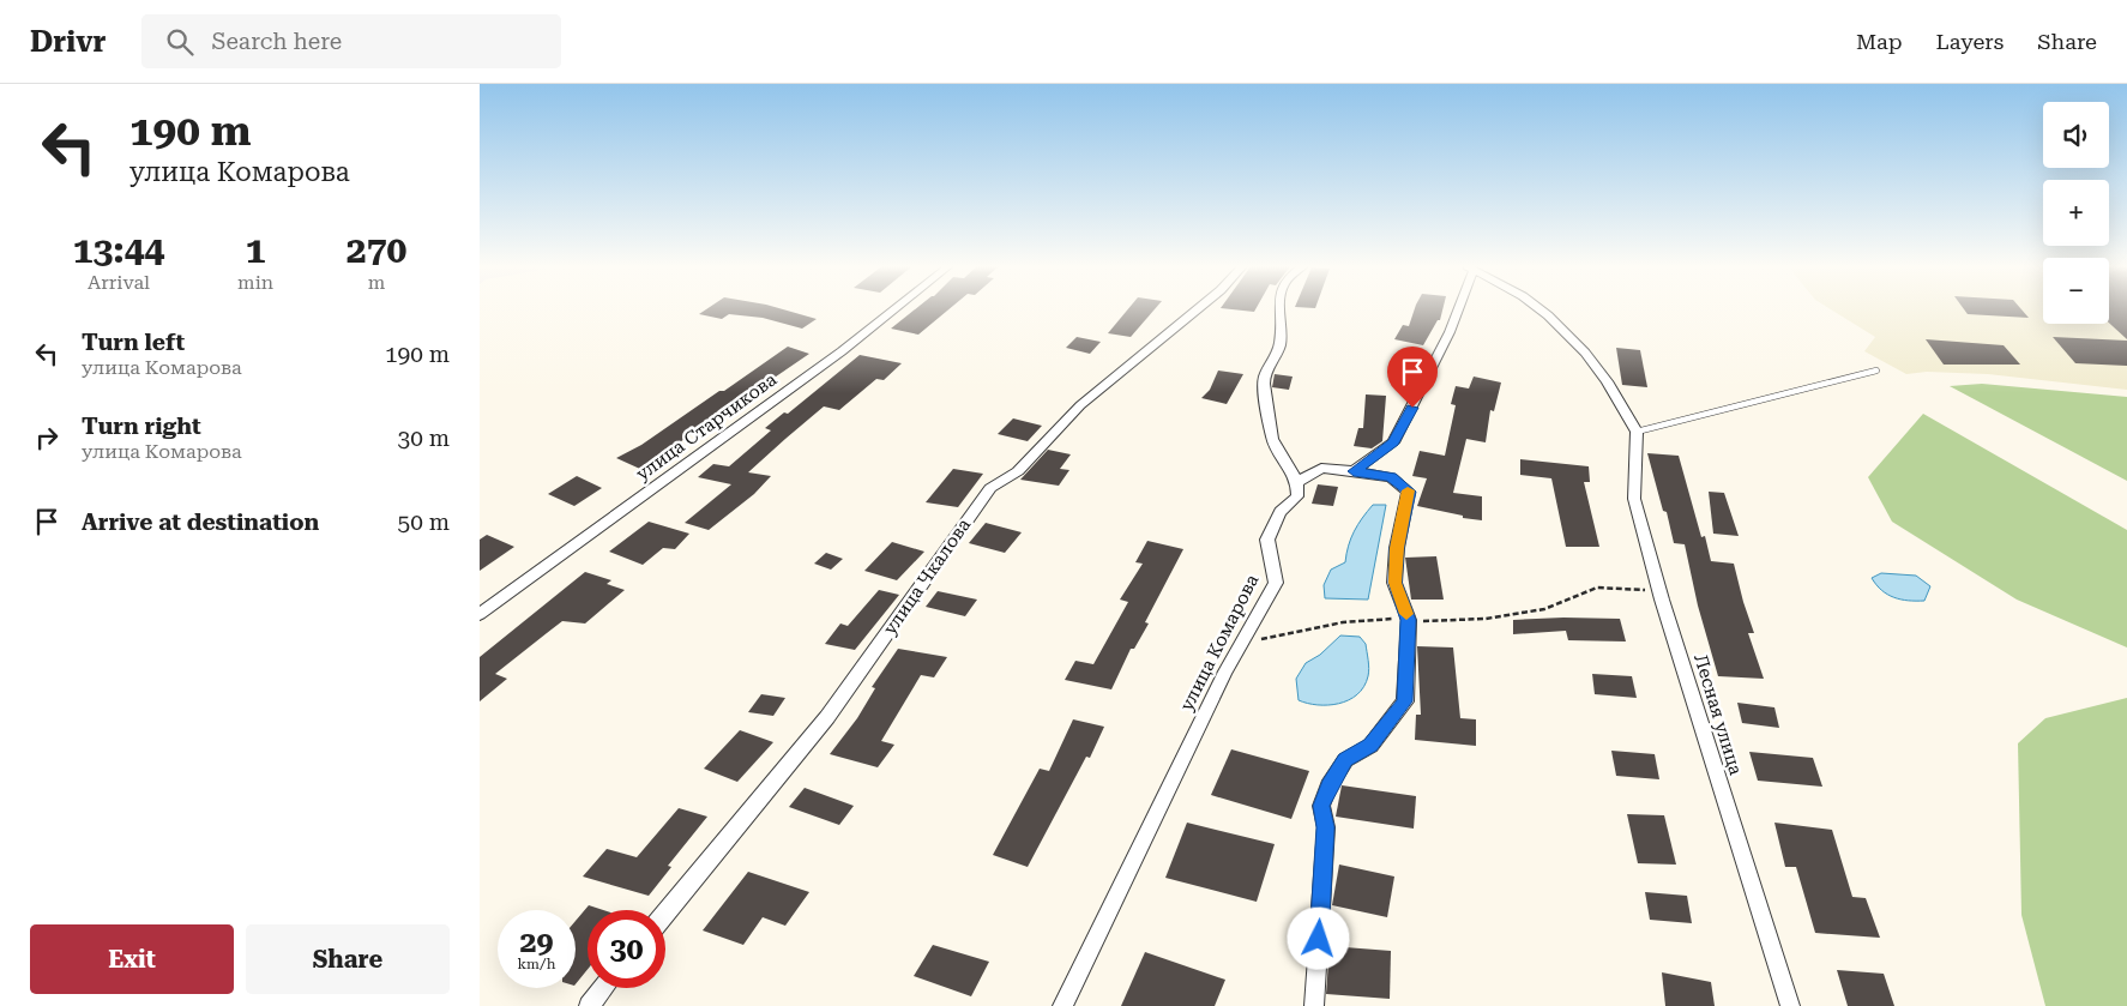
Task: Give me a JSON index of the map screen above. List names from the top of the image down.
{
  "streets": {
    "street": [
      "улица Старчикова",
      "улица Чкалова",
      "улица Комарова",
      "Лесная улица"
    ]
  },
  "page": {
    "header": "Drivr",
    "search": "Search here",
    "nav": ["Map", "Layers", "Share"],
    "turn": ["190 m", "улица Комарова"],
    "map_buttons": ["+", "−"],
    "eta": [
      "13:44",
      "Arrival",
      "1",
      "min",
      "270",
      "m"
    ],
    "list": [
      {
        "name": "Turn left",
        "note": "улица Комарова",
        "value": "190 m"
      },
      {
        "name": "Turn right",
        "note": "улица Комарова",
        "value": "30 m"
      },
      {
        "name": "Arrive at destination",
        "value": "50 m"
      }
    ],
    "speed": "29 km/h",
    "limit": "30",
    "buttons": ["Exit", "Share"]
  }
}
